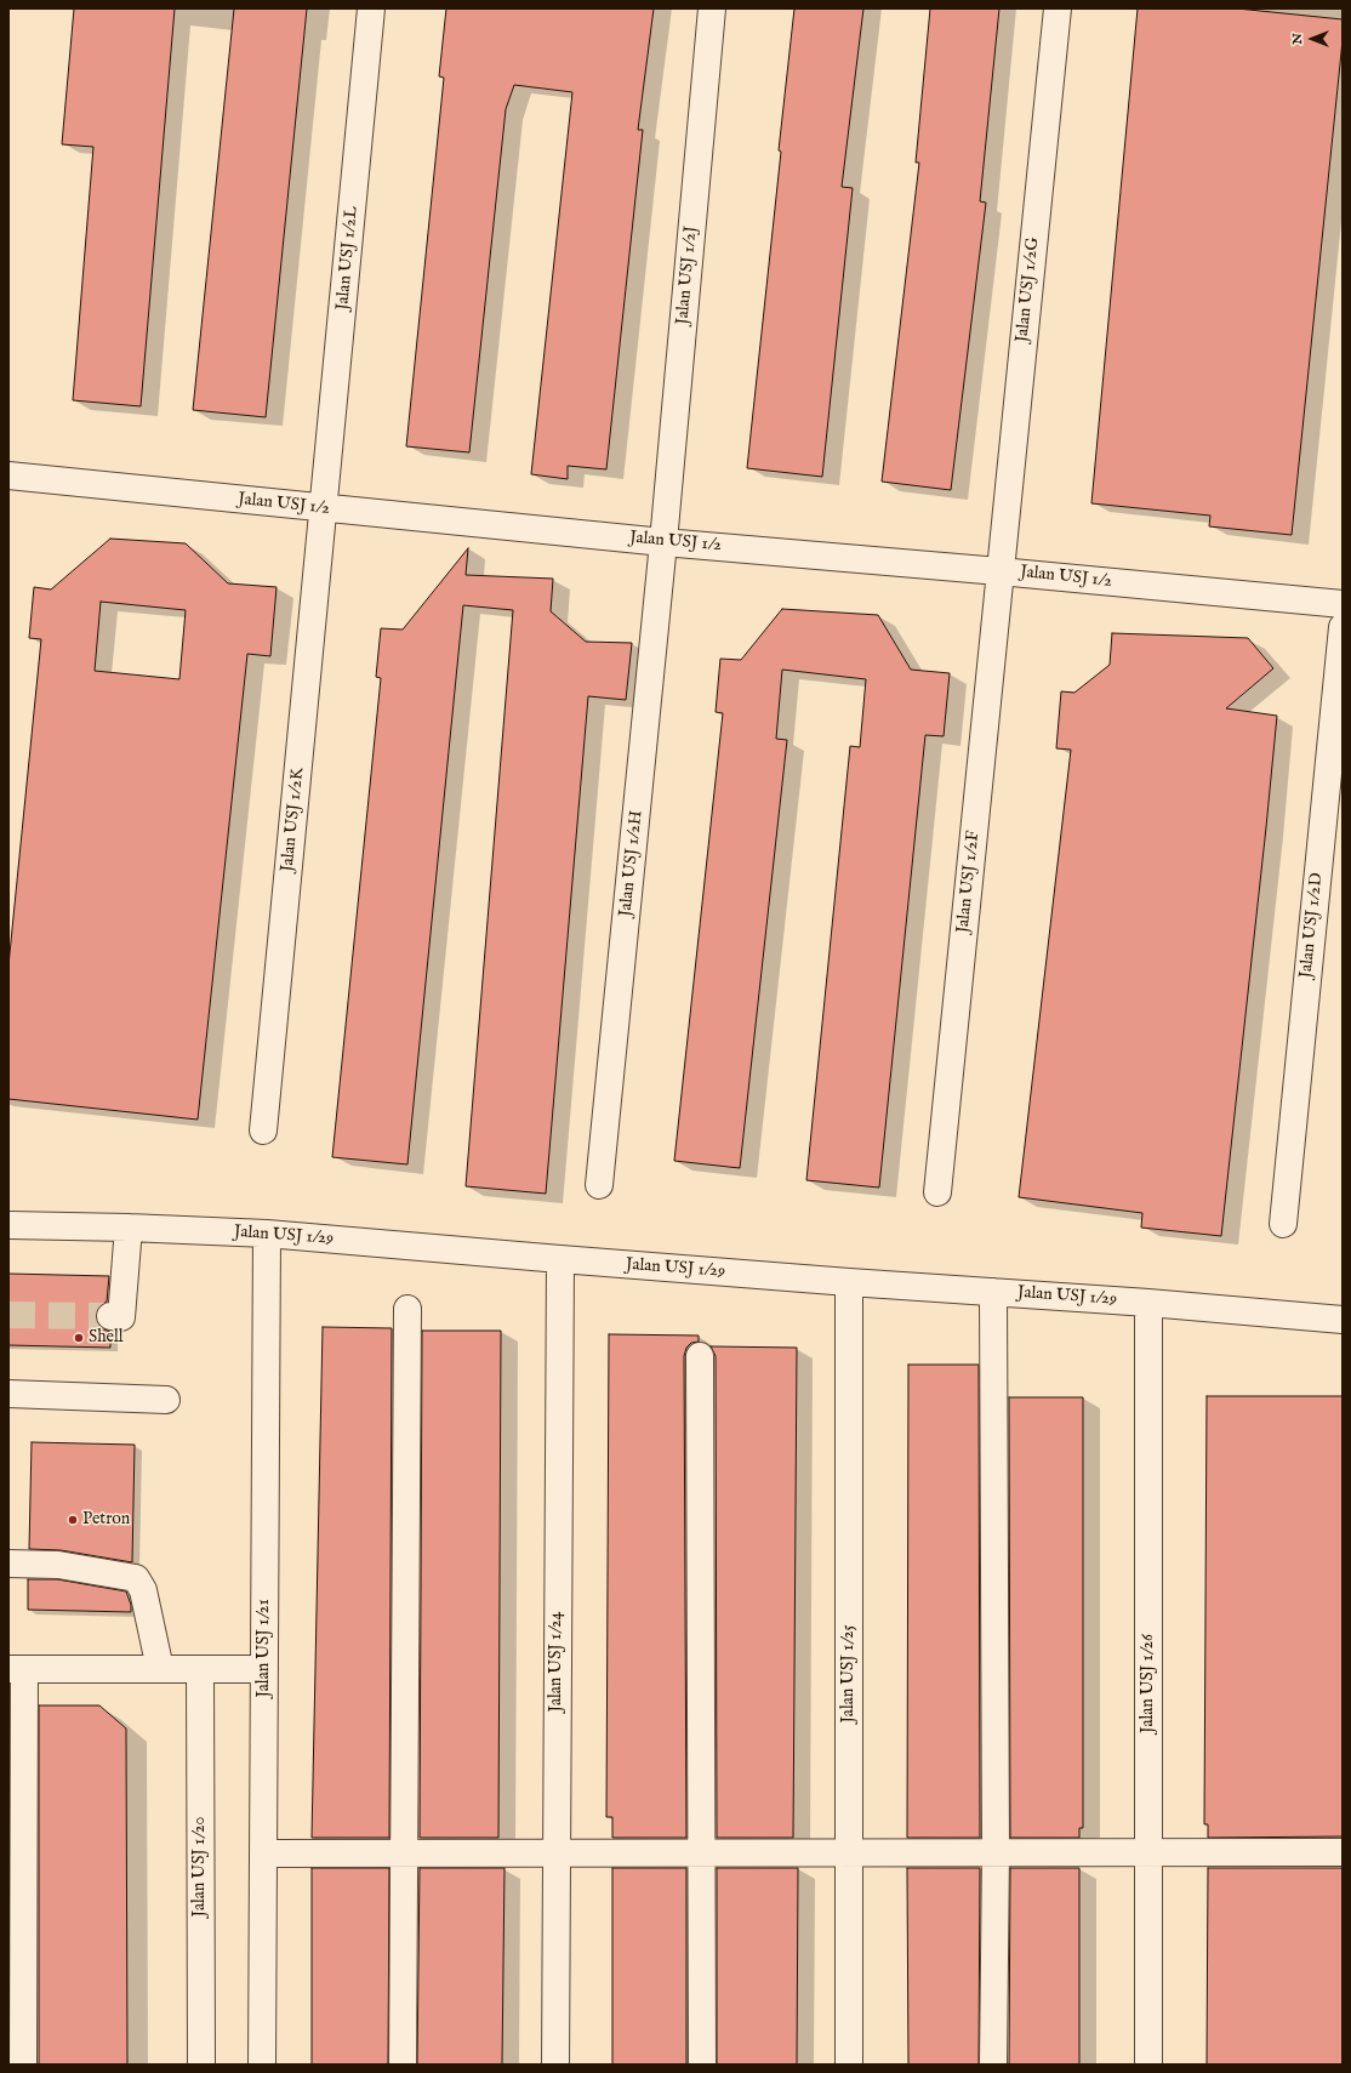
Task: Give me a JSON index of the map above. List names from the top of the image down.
{
  "streets": {
    "street": [
      "Jalan USJ 1/2L",
      "Jalan USJ 1/2J",
      "Jalan USJ 1/2G",
      "Jalan USJ 1/2",
      "Jalan USJ 1/2K",
      "Jalan USJ 1/2H",
      "Jalan USJ 1/2F",
      "Jalan USJ 1/2D",
      "Jalan USJ 1/29",
      "Jalan USJ 1/21",
      "Jalan USJ 1/24",
      "Jalan USJ 1/25",
      "Jalan USJ 1/26",
      "Jalan USJ 1/20"
    ]
  },
  "crossings": [
    ["Jalan USJ 1/2L", "Jalan USJ 1/2"],
    ["Jalan USJ 1/2L", "Jalan USJ 1/2K"],
    ["Jalan USJ 1/2J", "Jalan USJ 1/2"],
    ["Jalan USJ 1/2J", "Jalan USJ 1/2H"],
    ["Jalan USJ 1/2G", "Jalan USJ 1/2"],
    ["Jalan USJ 1/2G", "Jalan USJ 1/2F"],
    ["Jalan USJ 1/2", "Jalan USJ 1/2K"],
    ["Jalan USJ 1/2", "Jalan USJ 1/2H"],
    ["Jalan USJ 1/2", "Jalan USJ 1/2F"],
    ["Jalan USJ 1/29", "Jalan USJ 1/21"],
    ["Jalan USJ 1/29", "Jalan USJ 1/24"],
    ["Jalan USJ 1/29", "Jalan USJ 1/25"],
    ["Jalan USJ 1/29", "Jalan USJ 1/26"]
  ],
  "places": ["Shell", "Petron"],
  "north": "left"
}
